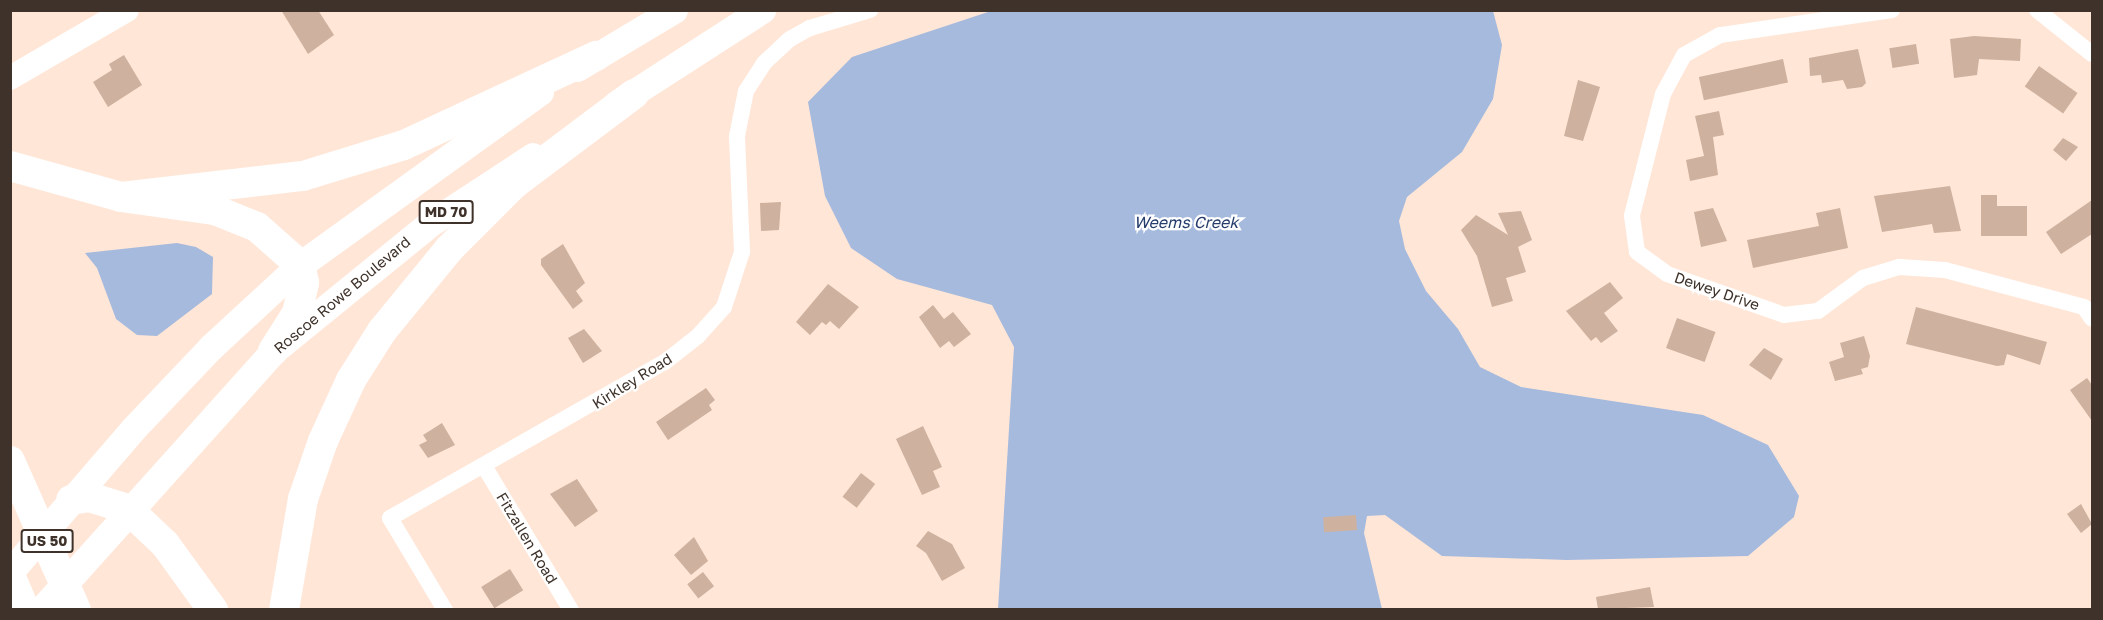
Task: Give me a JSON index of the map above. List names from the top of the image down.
{
  "streets": {
    "highway": ["US 50"],
    "main road": ["MD 70", "Roscoe Rowe Boulevard"],
    "street": ["Dewey Drive", "Kirkley Road", "Fitzallen Road"]
  },
  "crossings": [
    ["Kirkley Road", "Fitzallen Road"]
  ],
  "water": ["Weems Creek"]
}
